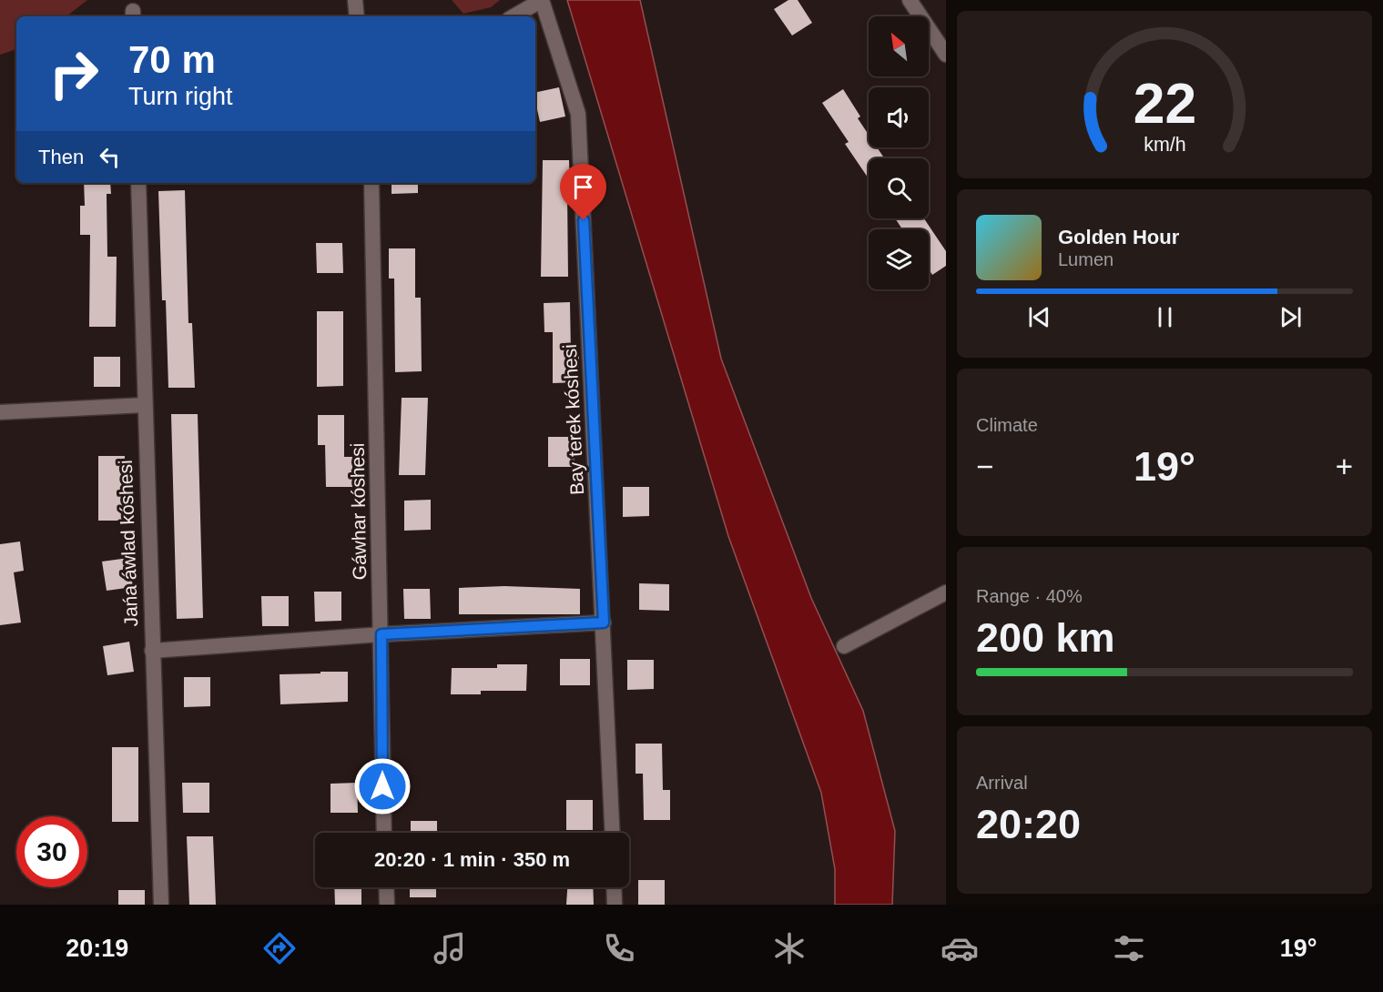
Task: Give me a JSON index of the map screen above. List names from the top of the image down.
{
  "streets": {
    "street": ["Bay terek kóshesi", "Gáwhar kóshesi", "Jańa áwlad kóshesi"]
  },
  "north": "top left",
  "page": {
    "turn": ["70 m", "Turn right"],
    "then": "Then",
    "song": ["Golden Hour", "Lumen"],
    "tile": [
      "Climate",
      ["Range · 40%", "200 km"],
      ["Arrival", "20:20"]
    ],
    "heat": ["−", "19°", "+"],
    "limit": "30",
    "trip": "20:20 · 1 min · 350 m",
    "tabs": ["20:19", "19°"],
    "gauge": ["22", "km/h"]
  }
}
